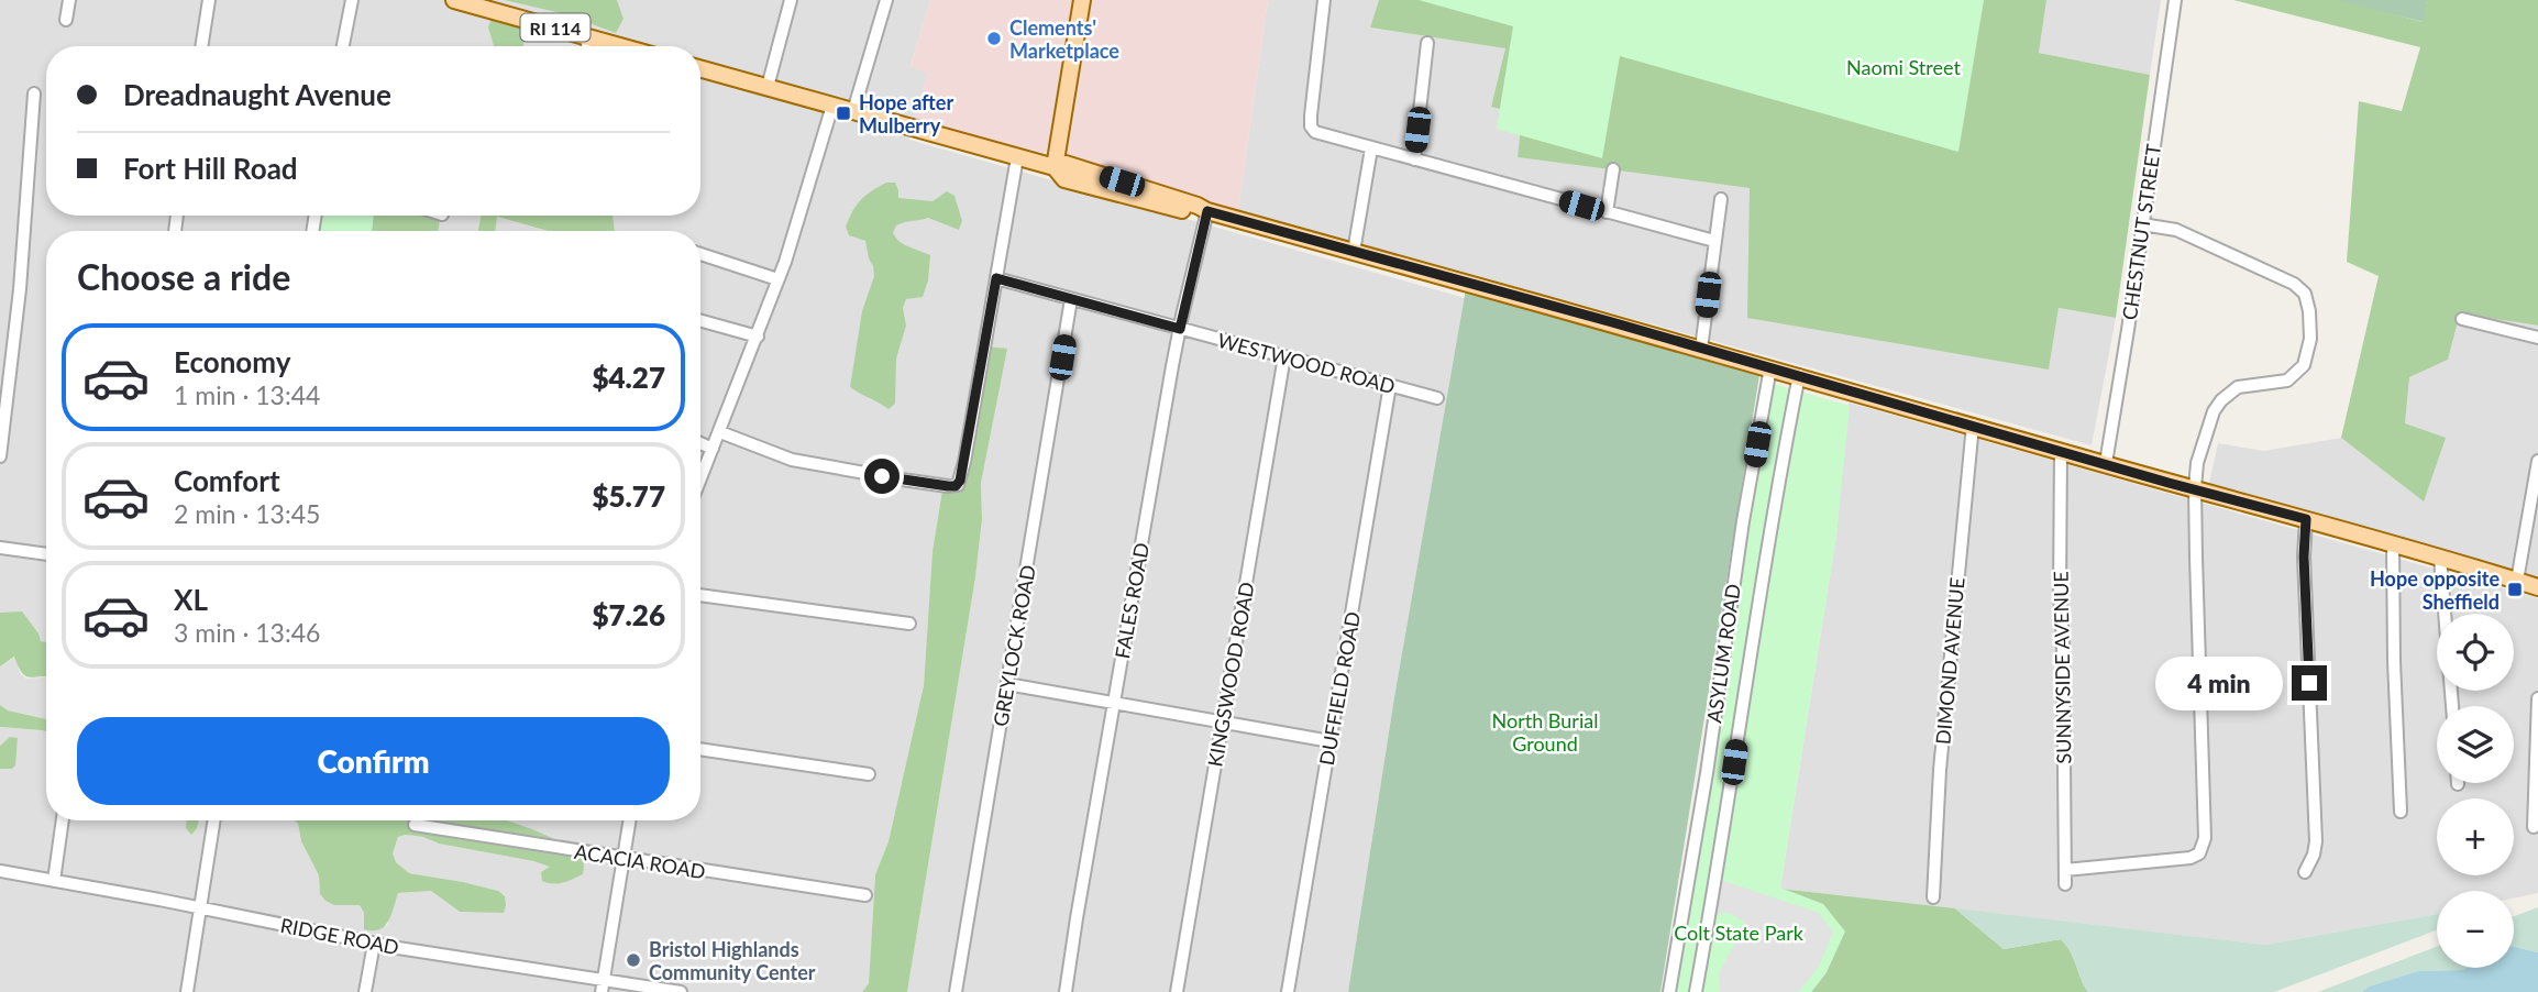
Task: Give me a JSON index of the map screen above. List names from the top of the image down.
{
  "streets": {
    "main road": ["RI 114"],
    "street": [
      "CHESTNUT STREET",
      "WESTWOOD ROAD",
      "FALES ROAD",
      "GREYLOCK ROAD",
      "ASYLUM ROAD",
      "DIMOND AVENUE",
      "SUNNYSIDE AVENUE",
      "KINGSWOOD ROAD",
      "DUFFIELD ROAD",
      "ACACIA ROAD",
      "RIDGE ROAD"
    ]
  },
  "crossings": [
    ["WESTWOOD ROAD", "FALES ROAD"],
    ["WESTWOOD ROAD", "GREYLOCK ROAD"],
    ["WESTWOOD ROAD", "KINGSWOOD ROAD"],
    ["WESTWOOD ROAD", "DUFFIELD ROAD"]
  ],
  "parks": ["Naomi Street", "North Burial Ground", "Colt State Park"],
  "places": {
    "other": ["Clements' Marketplace", "Bristol Highlands Community Center"],
    "transit": ["Hope after Mulberry", "Hope opposite Sheffield"]
  },
  "page": {
    "banner": ["Dreadnaught Avenue", "Fort Hill Road"],
    "heading": "Choose a ride",
    "list": [
      {
        "name": "Economy",
        "note": "1 min · 13:44",
        "value": "$4.27"
      },
      {
        "name": "Comfort",
        "note": "2 min · 13:45",
        "value": "$5.77"
      },
      {
        "name": "XL",
        "note": "3 min · 13:46",
        "value": "$7.26"
      }
    ],
    "map_buttons": ["+", "−"],
    "bubble": "4 min",
    "buttons": "Confirm"
  }
}
